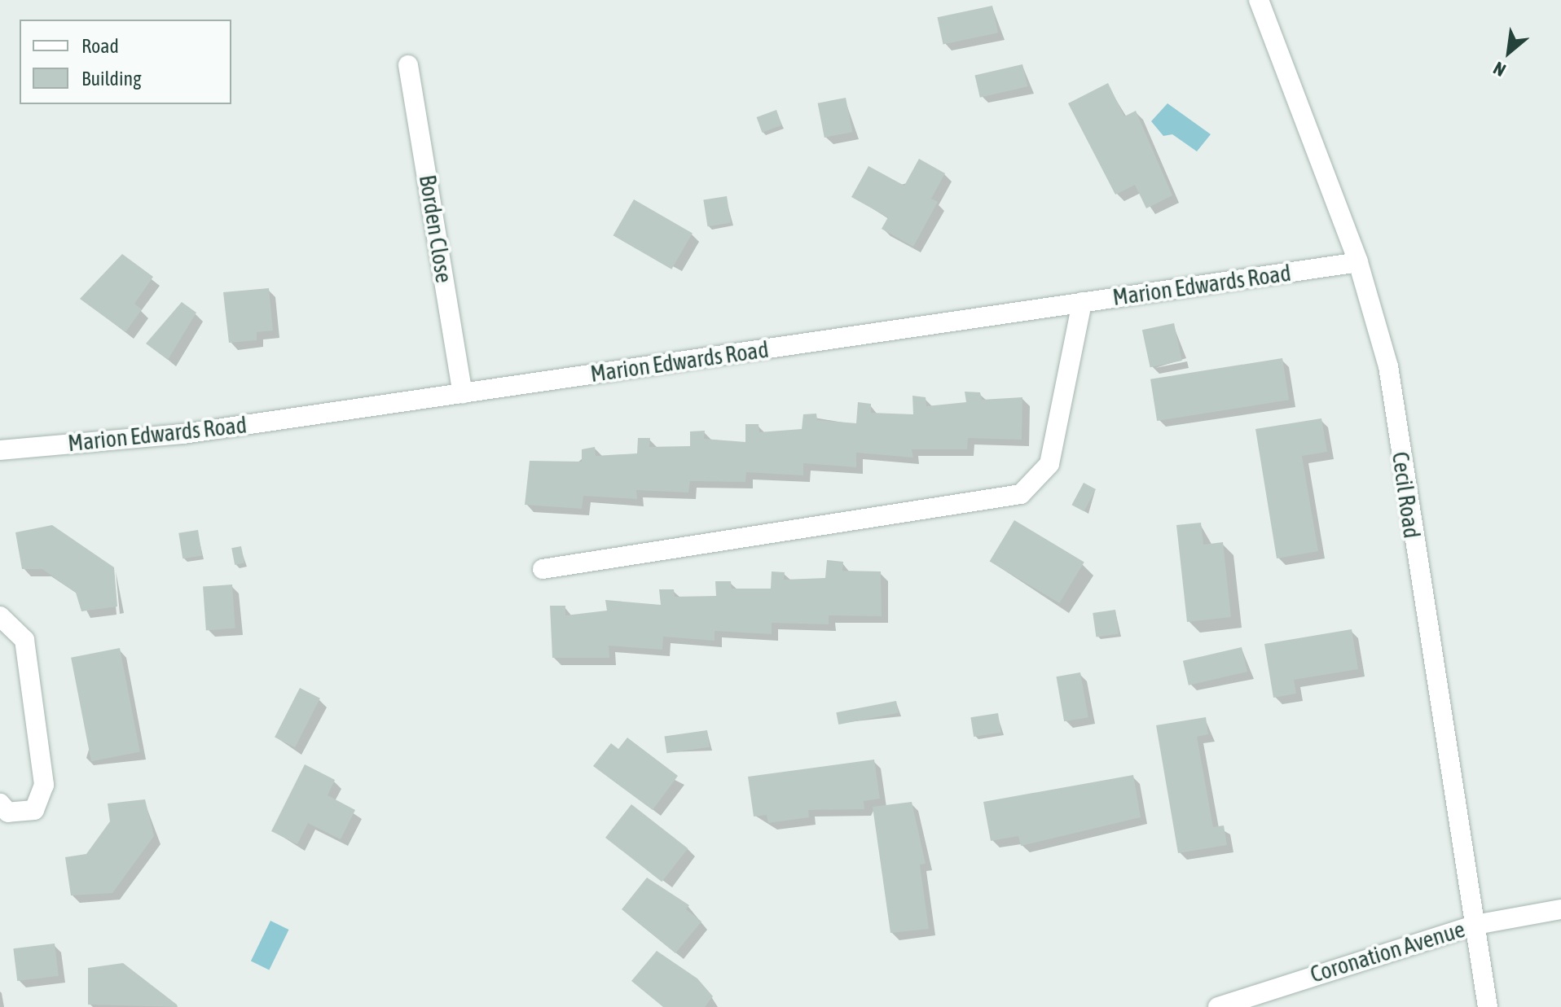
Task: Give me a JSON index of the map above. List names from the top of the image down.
{
  "streets": {
    "street": [
      "Borden Close",
      "Marion Edwards Road",
      "Cecil Road",
      "Coronation Avenue"
    ]
  },
  "crossings": [
    ["Borden Close", "Marion Edwards Road"],
    ["Marion Edwards Road", "Cecil Road"],
    ["Cecil Road", "Coronation Avenue"]
  ],
  "legend": ["Road", "Building"],
  "north": "bottom left"
}
